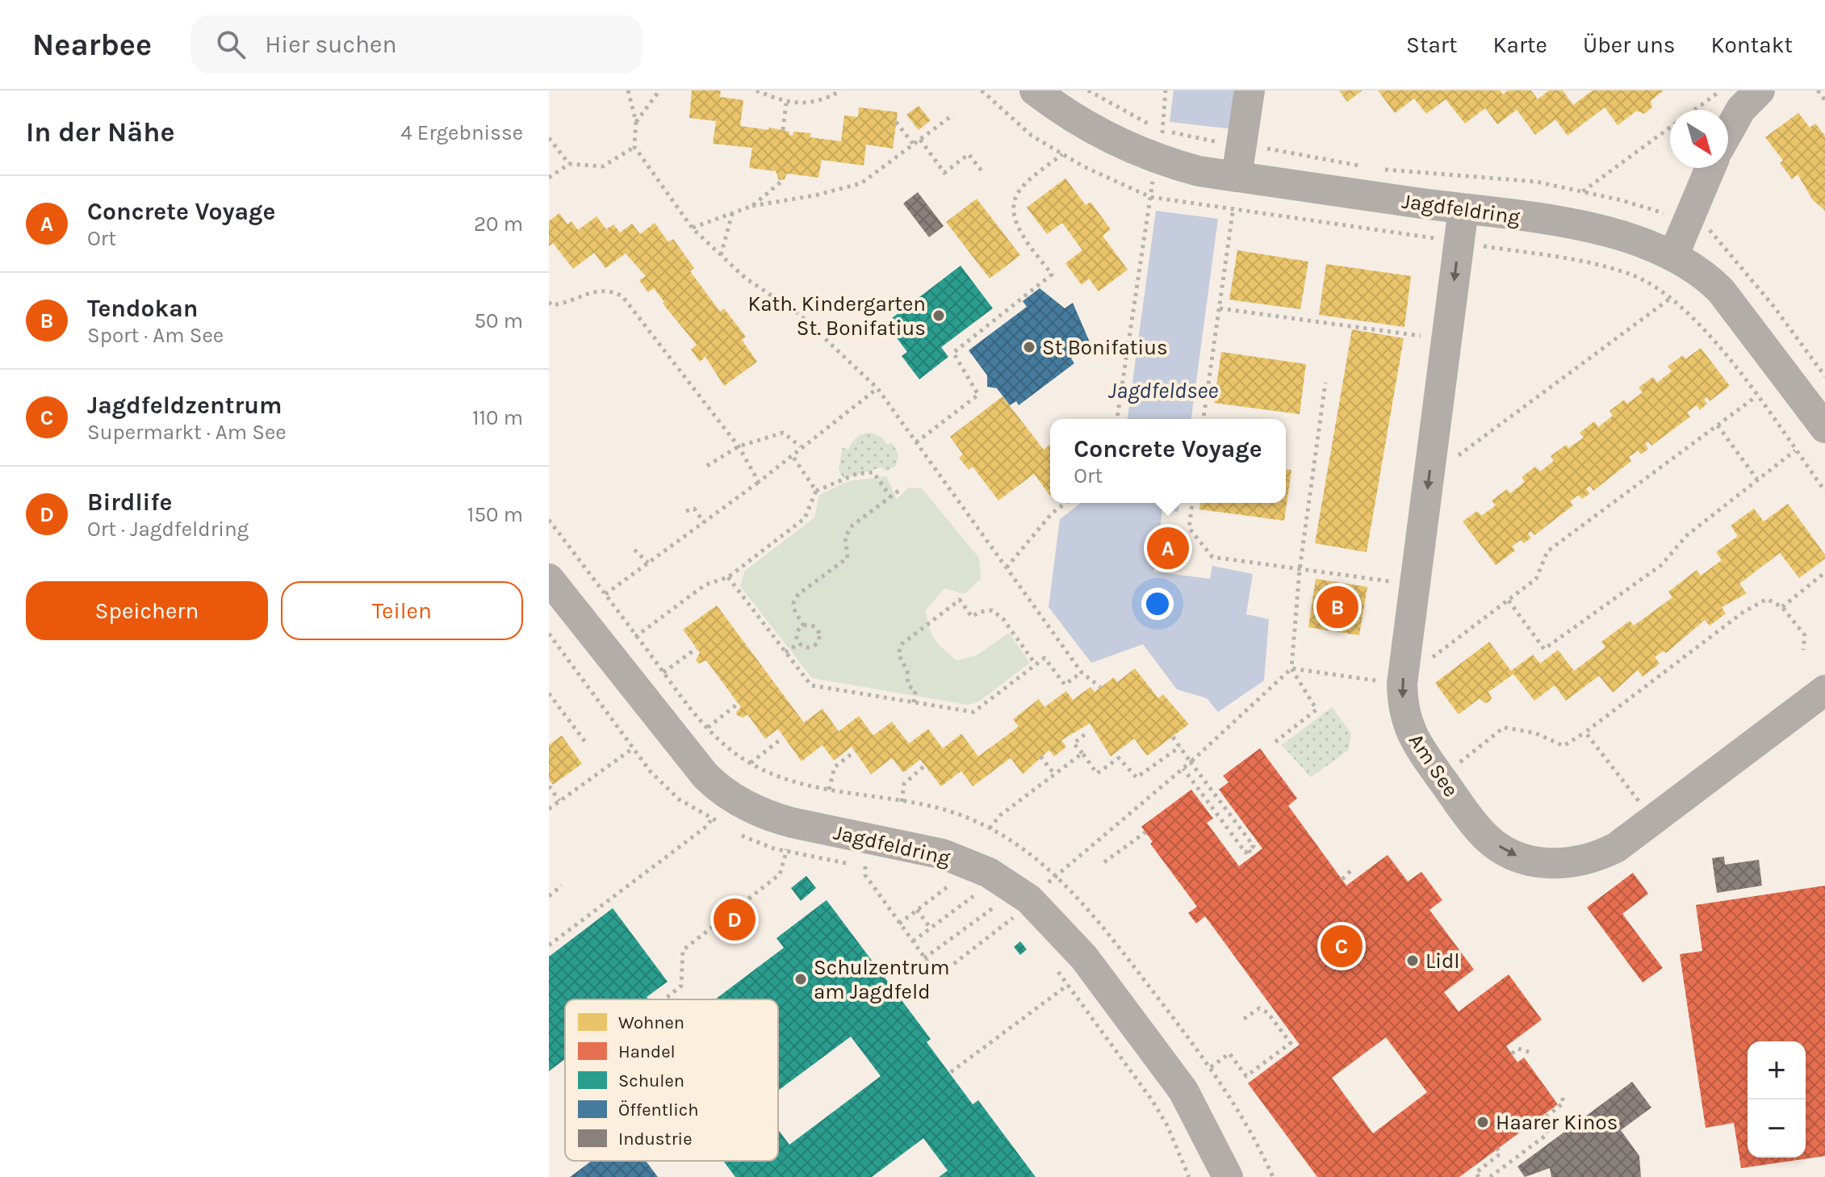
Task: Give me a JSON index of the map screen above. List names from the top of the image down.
{
  "streets": {
    "street": ["Jagdfeldring", "Am See"]
  },
  "crossings": [
    ["Jagdfeldring", "Am See"]
  ],
  "water": ["Jagdfeldsee"],
  "places": [
    "Kath. Kindergarten St. Bonifatius",
    "St Bonifatius",
    "Lidl",
    "Schulzentrum am Jagdfeld",
    "Haarer Kinos"
  ],
  "legend": [
    "Wohnen",
    "Handel",
    "Schulen",
    "Öffentlich",
    "Industrie"
  ],
  "north": "bottom right",
  "page": {
    "header": "Nearbee",
    "search": "Hier suchen",
    "nav": [
      "Start",
      "Karte",
      "Über uns",
      "Kontakt"
    ],
    "heading": ["In der Nähe", "4 Ergebnisse"],
    "list": [
      {
        "mark": "A",
        "name": "Concrete Voyage",
        "note": "Ort",
        "value": "20 m"
      },
      {
        "mark": "B",
        "name": "Tendokan",
        "note": "Sport · Am See",
        "value": "50 m"
      },
      {
        "mark": "C",
        "name": "Jagdfeldzentrum",
        "note": "Supermarkt · Am See",
        "value": "110 m"
      },
      {
        "mark": "D",
        "name": "Birdlife",
        "note": "Ort · Jagdfeldring",
        "value": "150 m"
      }
    ],
    "popup": ["Concrete Voyage", "Ort"],
    "pins": [
      "A",
      "B",
      "D",
      "C"
    ],
    "buttons": ["Speichern", "Teilen"],
    "map_buttons": ["+", "−"]
  }
}
